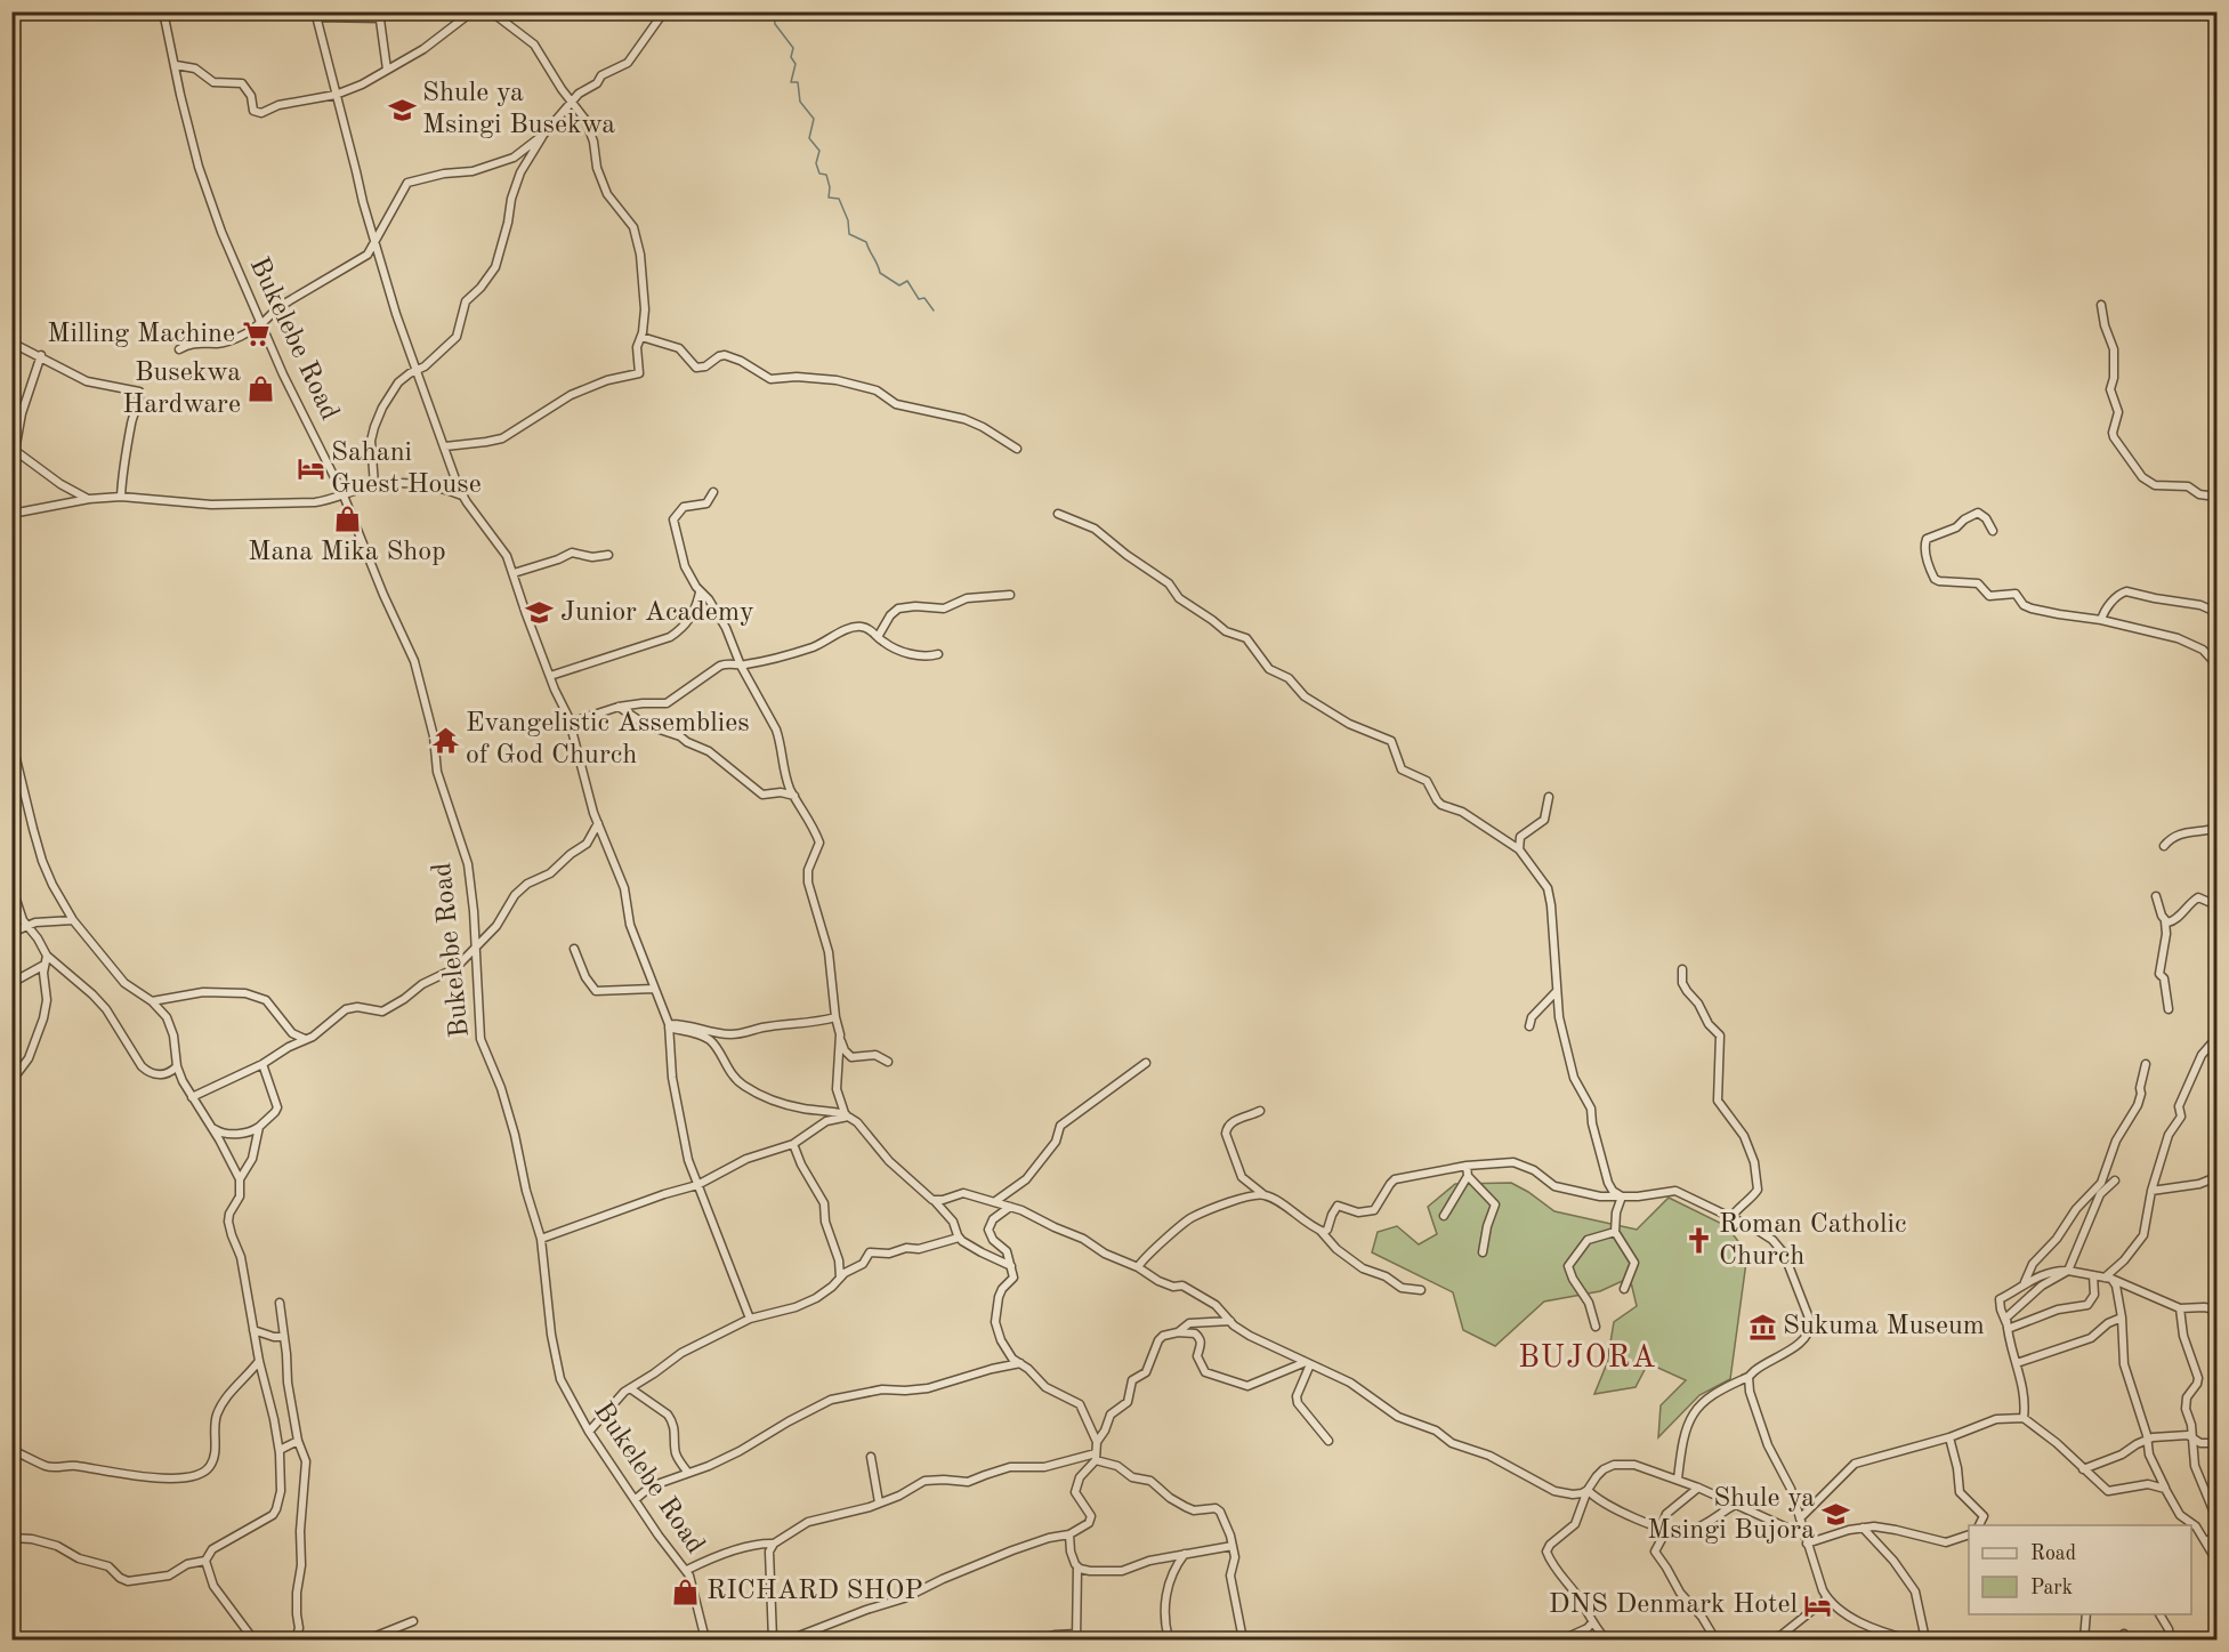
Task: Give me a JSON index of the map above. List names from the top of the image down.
{
  "streets": {
    "street": ["Bukelebe Road"]
  },
  "districts": ["BUJORA"],
  "places": {
    "school or university": ["Shule ya Msingi Busekwa", "Junior Academy", "Shule ya Msingi Bujora"],
    "supermarket": ["Milling Machine"],
    "shop": ["Busekwa Hardware", "Mana Mika Shop", "RICHARD SHOP"],
    "hotel": ["Sahani Guest House", "DNS Denmark Hotel"],
    "temple": ["Evangelistic Assemblies of God Church"],
    "church": ["Roman Catholic Church"],
    "museum": ["Sukuma Museum"]
  },
  "legend": ["Road", "Park"]
}
